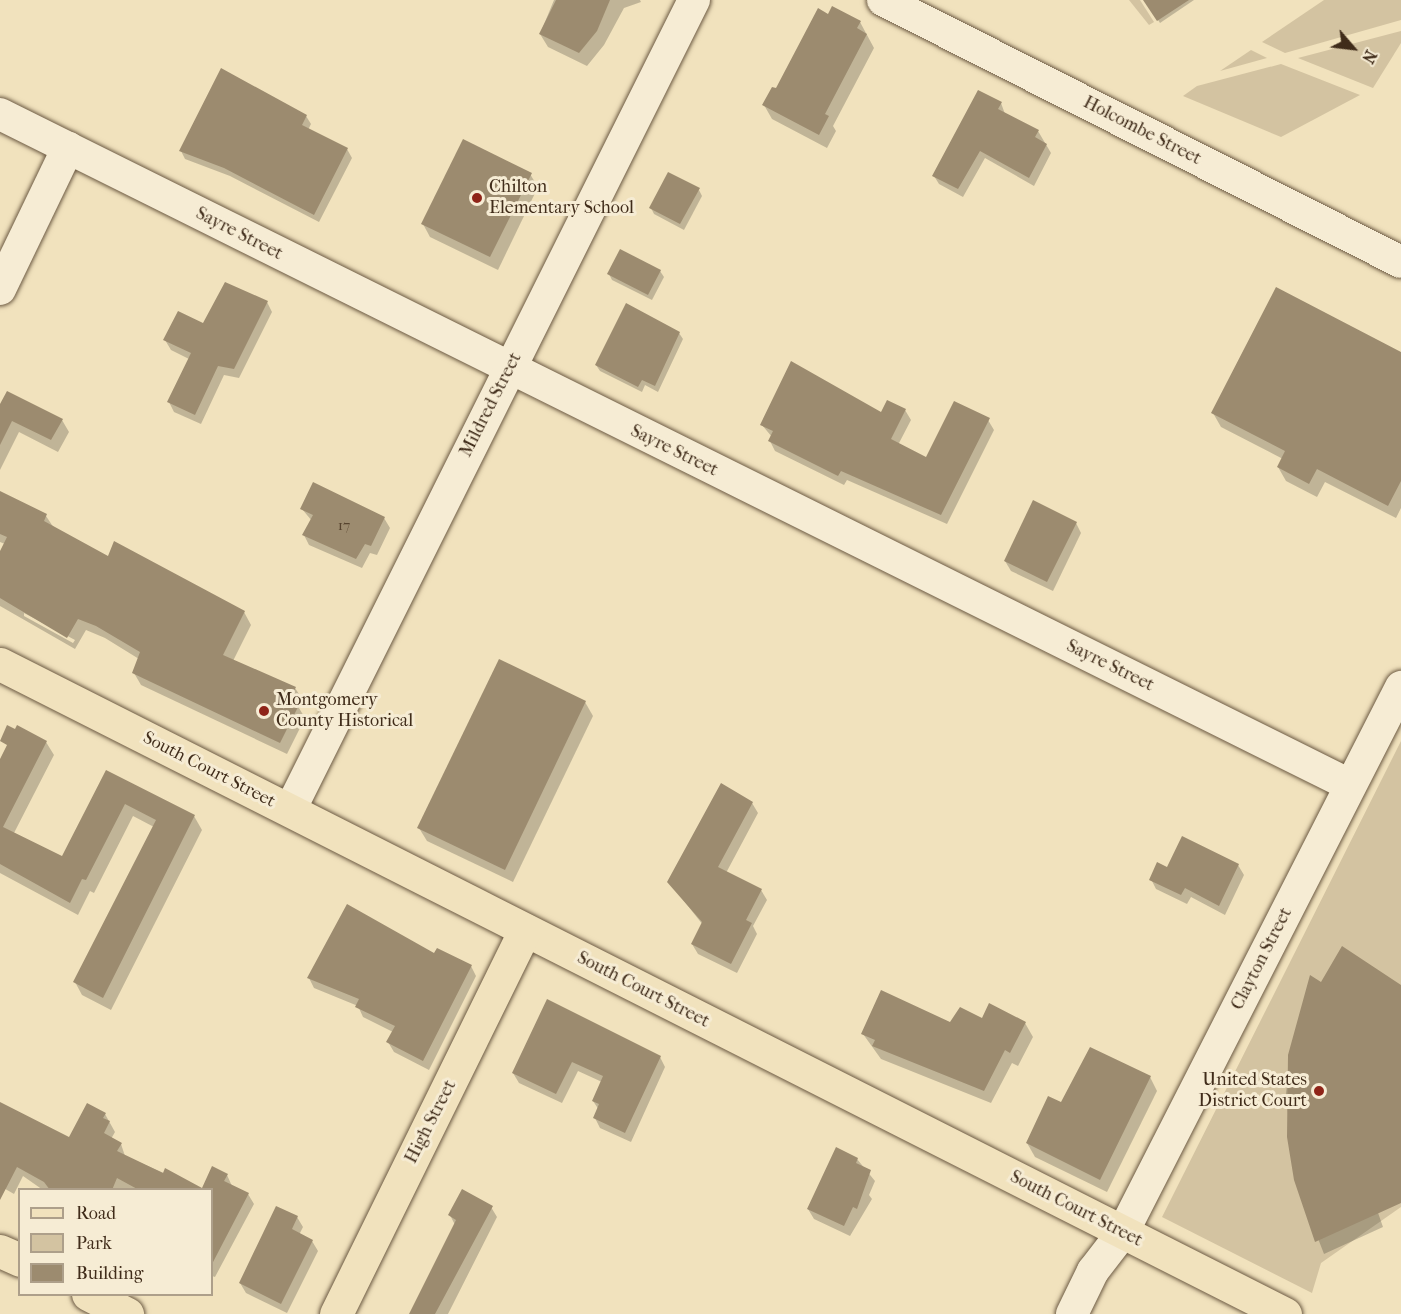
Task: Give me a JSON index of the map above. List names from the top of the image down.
{
  "streets": {
    "main road": ["South Court Street", "High Street"],
    "street": [
      "Holcombe Street",
      "Sayre Street",
      "Mildred Street",
      "Clayton Street"
    ]
  },
  "crossings": [
    ["Sayre Street", "Mildred Street"],
    ["Sayre Street", "Clayton Street"],
    ["Mildred Street", "South Court Street"],
    ["South Court Street", "Clayton Street"],
    ["South Court Street", "High Street"]
  ],
  "places": ["Chilton Elementary School", "Montgomery County Historical", "United States District Court"],
  "house_numbers": ["17"],
  "legend": ["Road", "Park", "Building"],
  "north": "bottom right"
}
